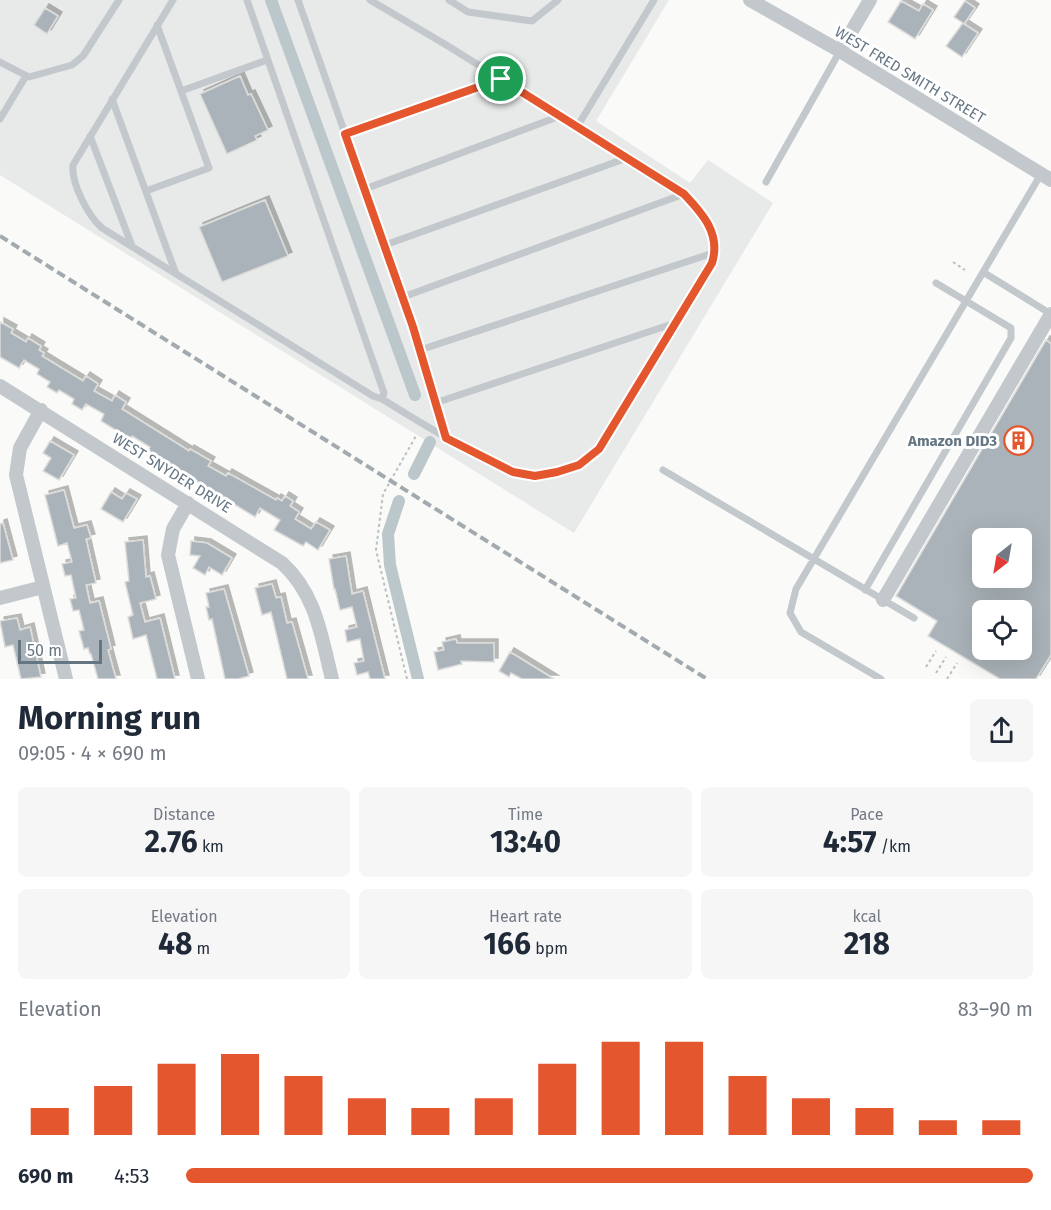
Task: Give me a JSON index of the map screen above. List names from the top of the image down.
{
  "streets": {
    "street": ["WEST FRED SMITH STREET", "WEST SNYDER DRIVE"]
  },
  "places": {
    "building": ["Amazon DID3"]
  },
  "scale_bar": "50 m",
  "north": "bottom left",
  "page": {
    "scale": "50 m",
    "heading": ["Morning run", "09:05 · 4 × 690 m"],
    "stats": [
      ["Distance", "2.76 km"],
      ["Time", "13:40"],
      ["Pace", "4:57 /km"],
      ["Elevation", "48 m"],
      ["Heart rate", "166 bpm"],
      ["kcal", "218"]
    ],
    "chart": ["Elevation", "83–90 m"],
    "list": [
      {
        "name": "690 m",
        "note": "4:53"
      }
    ]
  }
}
